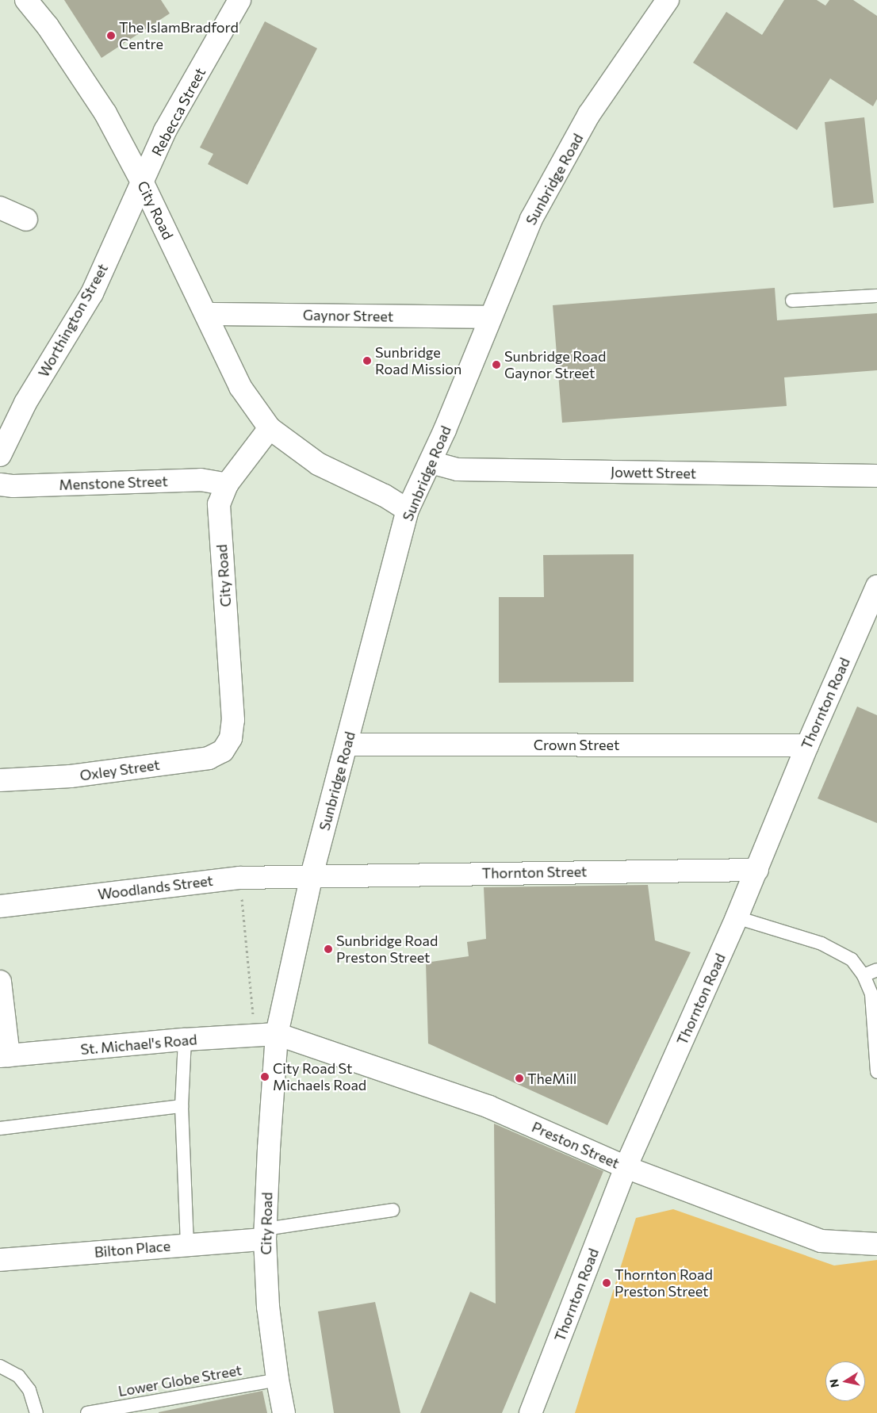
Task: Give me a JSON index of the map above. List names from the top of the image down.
{
  "streets": {
    "street": [
      "Rebecca Street",
      "Sunbridge Road",
      "City Road",
      "Gaynor Street",
      "Worthington Street",
      "Jowett Street",
      "Menstone Street",
      "Thornton Road",
      "Crown Street",
      "Oxley Street",
      "Thornton Street",
      "Woodlands Street",
      "St. Michael's Road",
      "Preston Street",
      "Bilton Place"
    ],
    "lane": ["Lower Globe Street"]
  },
  "crossings": [
    ["Rebecca Street", "City Road"],
    ["Rebecca Street", "Worthington Street"],
    ["Sunbridge Road", "City Road"],
    ["Sunbridge Road", "Gaynor Street"],
    ["Sunbridge Road", "Jowett Street"],
    ["Sunbridge Road", "Crown Street"],
    ["Sunbridge Road", "Thornton Street"],
    ["Sunbridge Road", "Woodlands Street"],
    ["Sunbridge Road", "St. Michael's Road"],
    ["Sunbridge Road", "Preston Street"],
    ["City Road", "Gaynor Street"],
    ["City Road", "Worthington Street"],
    ["City Road", "Menstone Street"],
    ["City Road", "Oxley Street"],
    ["City Road", "St. Michael's Road"],
    ["City Road", "Preston Street"],
    ["City Road", "Bilton Place"],
    ["City Road", "Lower Globe Street"],
    ["Thornton Road", "Crown Street"],
    ["Thornton Road", "Thornton Street"],
    ["Thornton Road", "Preston Street"],
    ["Thornton Street", "Woodlands Street"],
    ["St. Michael's Road", "Preston Street"]
  ],
  "places": [
    "The IslamBradford Centre",
    "Sunbridge Road Mission",
    "Sunbridge Road Gaynor Street",
    "Sunbridge Road Preston Street",
    "City Road St Michaels Road",
    "TheMill",
    "Thornton Road Preston Street"
  ],
  "north": "left"
}
